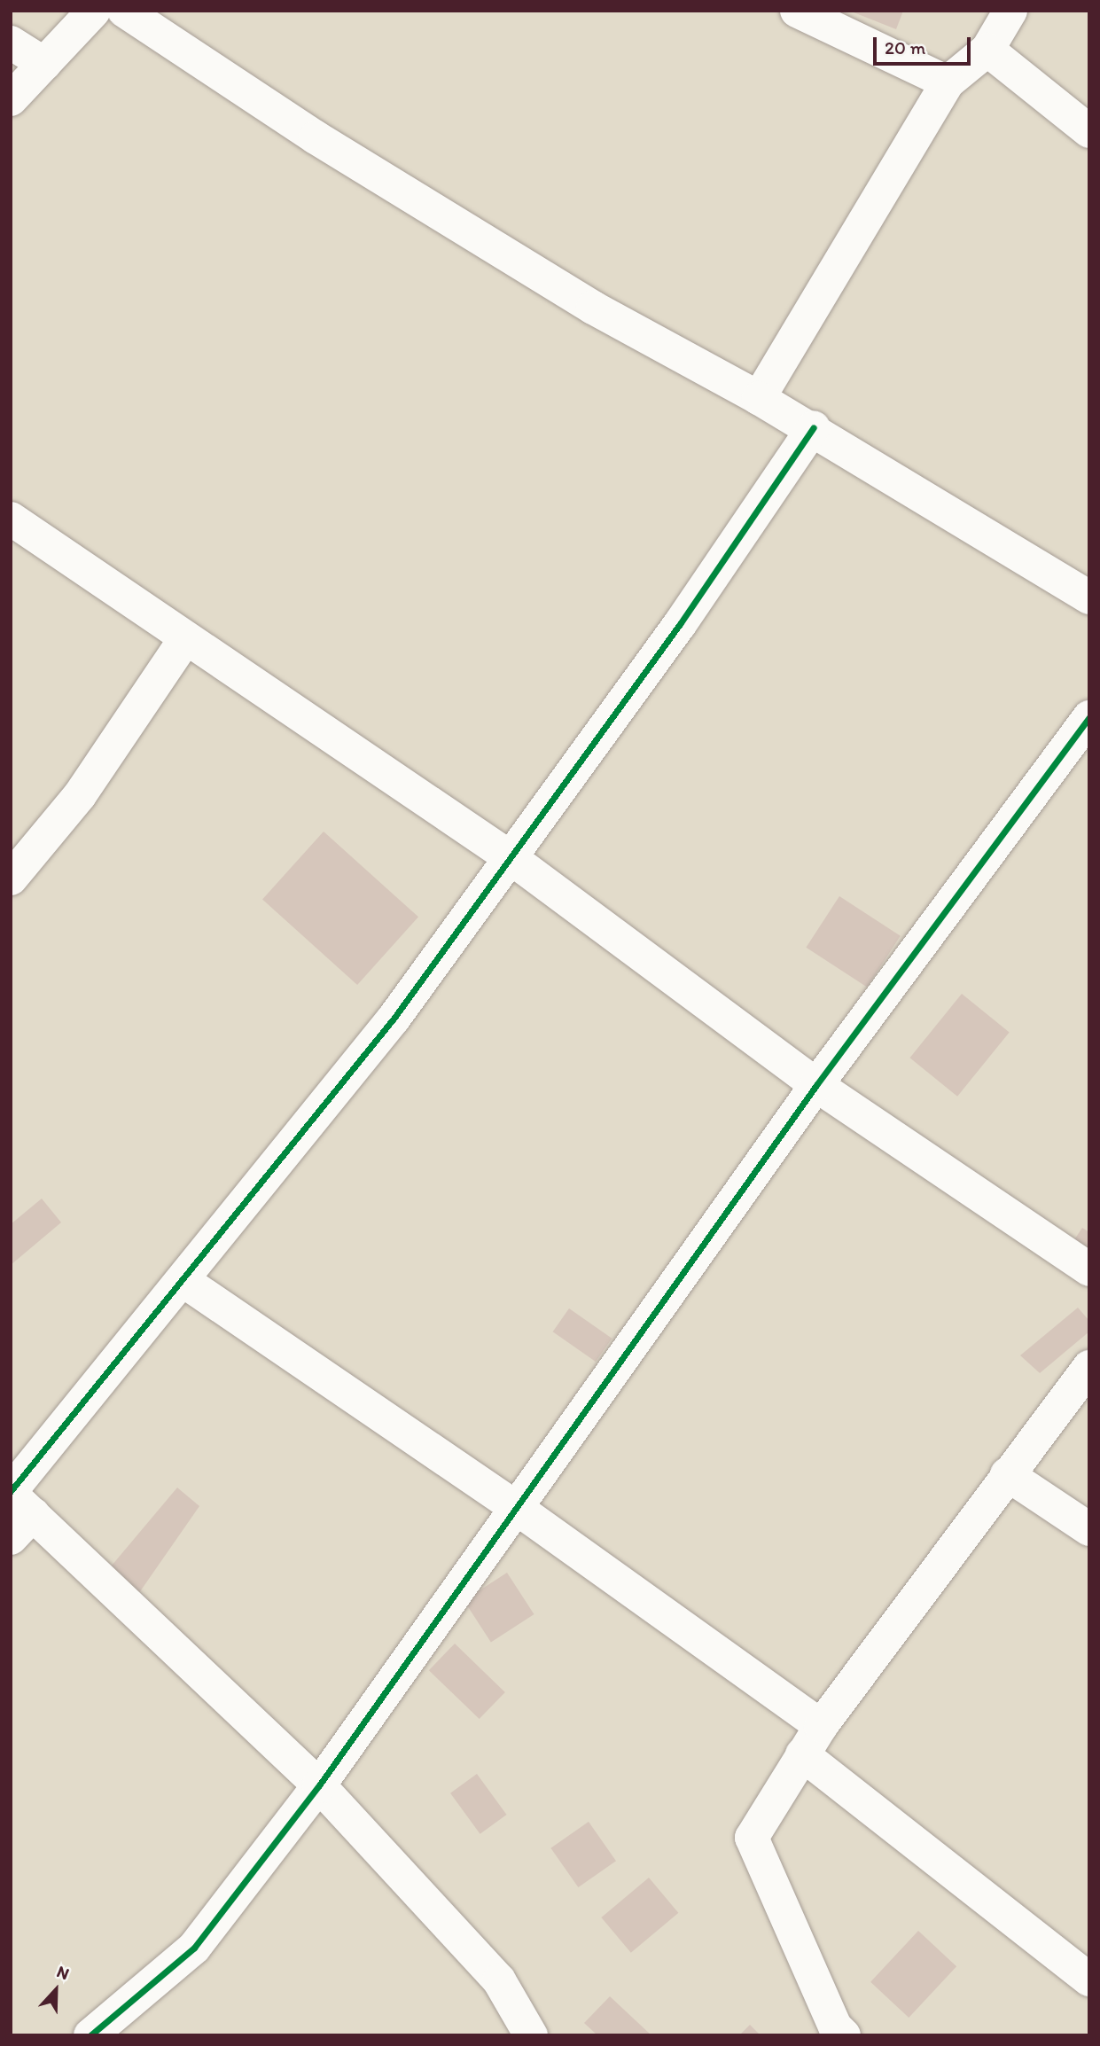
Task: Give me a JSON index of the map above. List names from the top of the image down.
{
  "scale_bar": "20 m",
  "north": "top"
}
